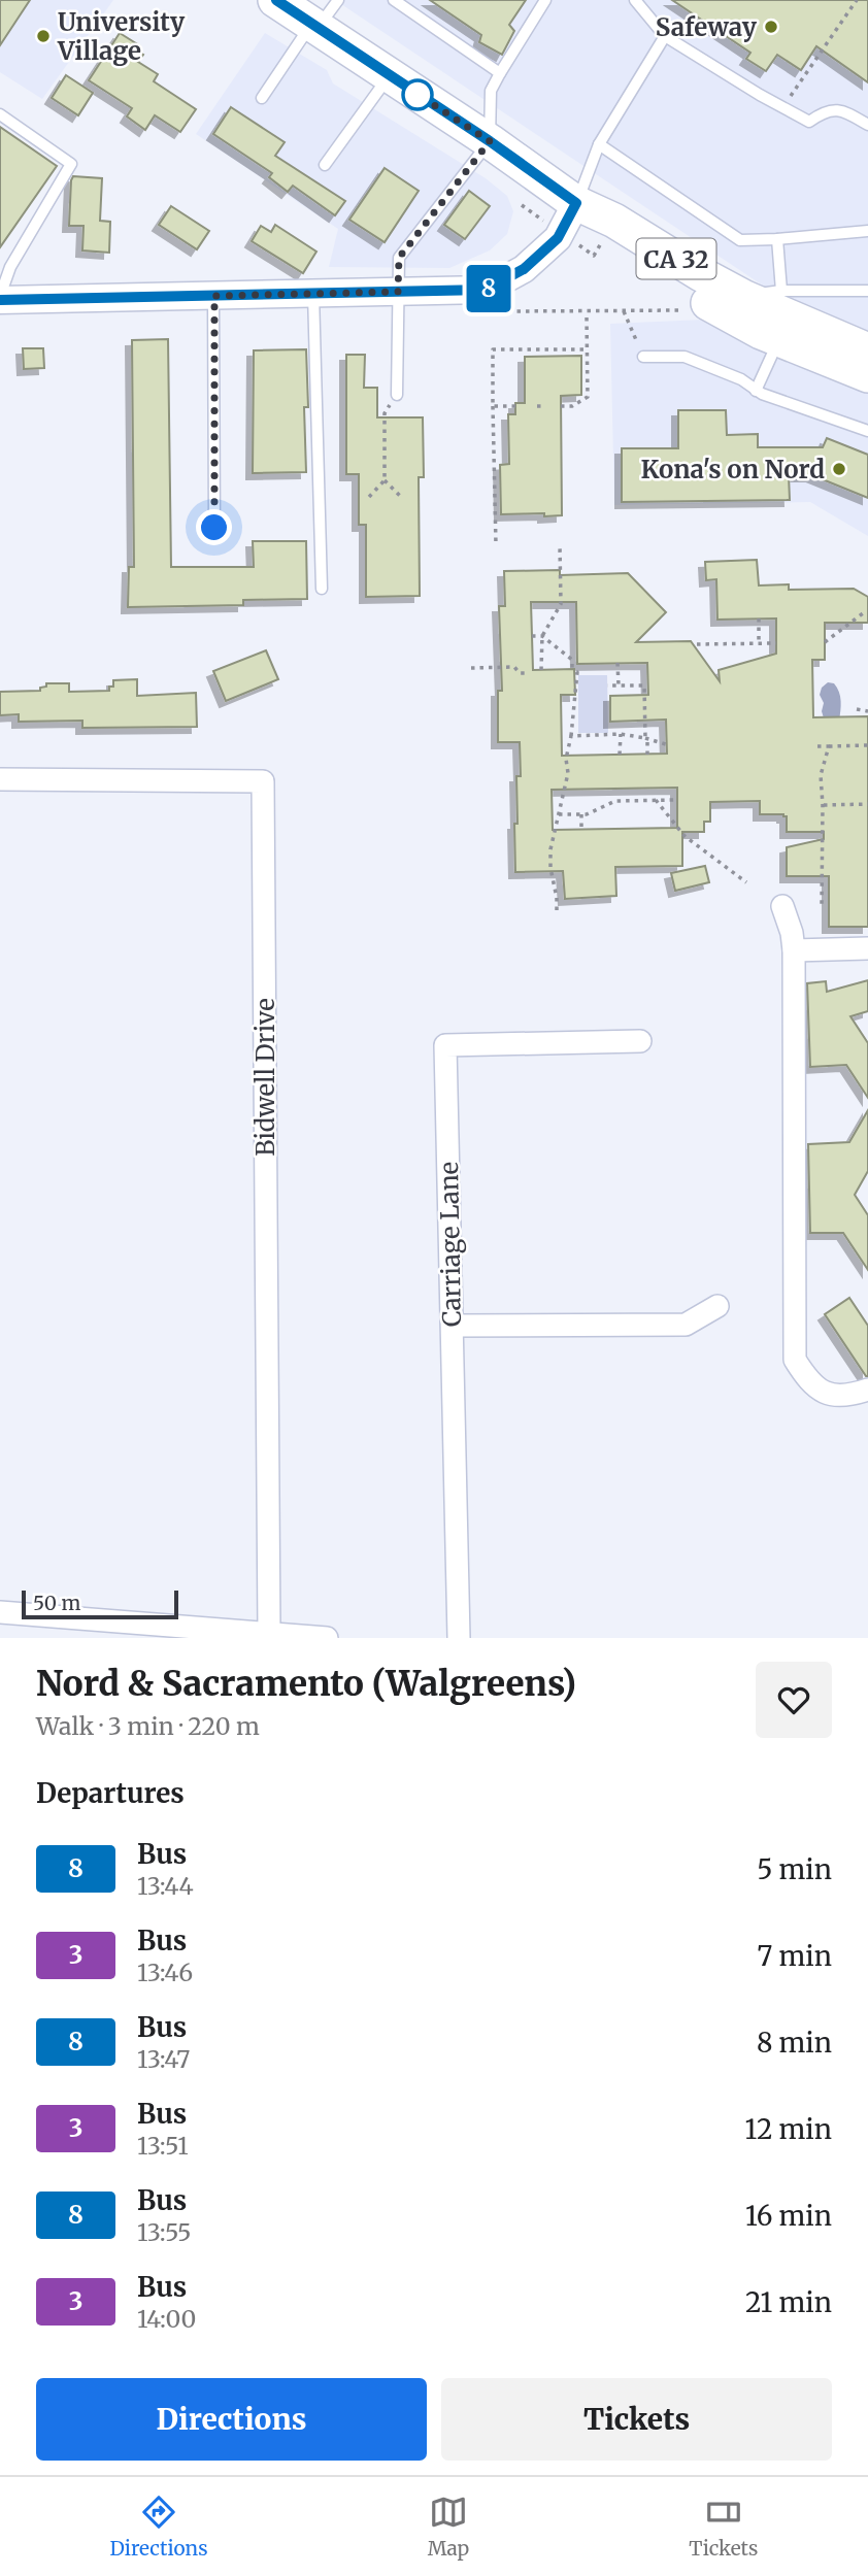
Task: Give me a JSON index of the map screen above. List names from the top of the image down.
{
  "streets": {
    "main road": ["CA 32"],
    "street": ["Bidwell Drive", "Carriage Lane"]
  },
  "places": ["Safeway", "University Village", "Kona's on Nord"],
  "lines": ["bus line 8"],
  "scale_bar": "50 m",
  "page": {
    "on_map": "8",
    "scale": "50 m",
    "heading": [
      ["Nord & Sacramento (Walgreens)", "Walk · 3 min · 220 m"],
      "Departures"
    ],
    "list": [
      {
        "mark": "8",
        "name": "Bus",
        "note": "13:44",
        "value": "5 min"
      },
      {
        "mark": "3",
        "name": "Bus",
        "note": "13:46",
        "value": "7 min"
      },
      {
        "mark": "8",
        "name": "Bus",
        "note": "13:47",
        "value": "8 min"
      },
      {
        "mark": "3",
        "name": "Bus",
        "note": "13:51",
        "value": "12 min"
      },
      {
        "mark": "8",
        "name": "Bus",
        "note": "13:55",
        "value": "16 min"
      },
      {
        "mark": "3",
        "name": "Bus",
        "note": "14:00",
        "value": "21 min"
      }
    ],
    "buttons": ["Directions", "Tickets"],
    "tabs": ["Directions", "Map", "Tickets"]
  }
}
